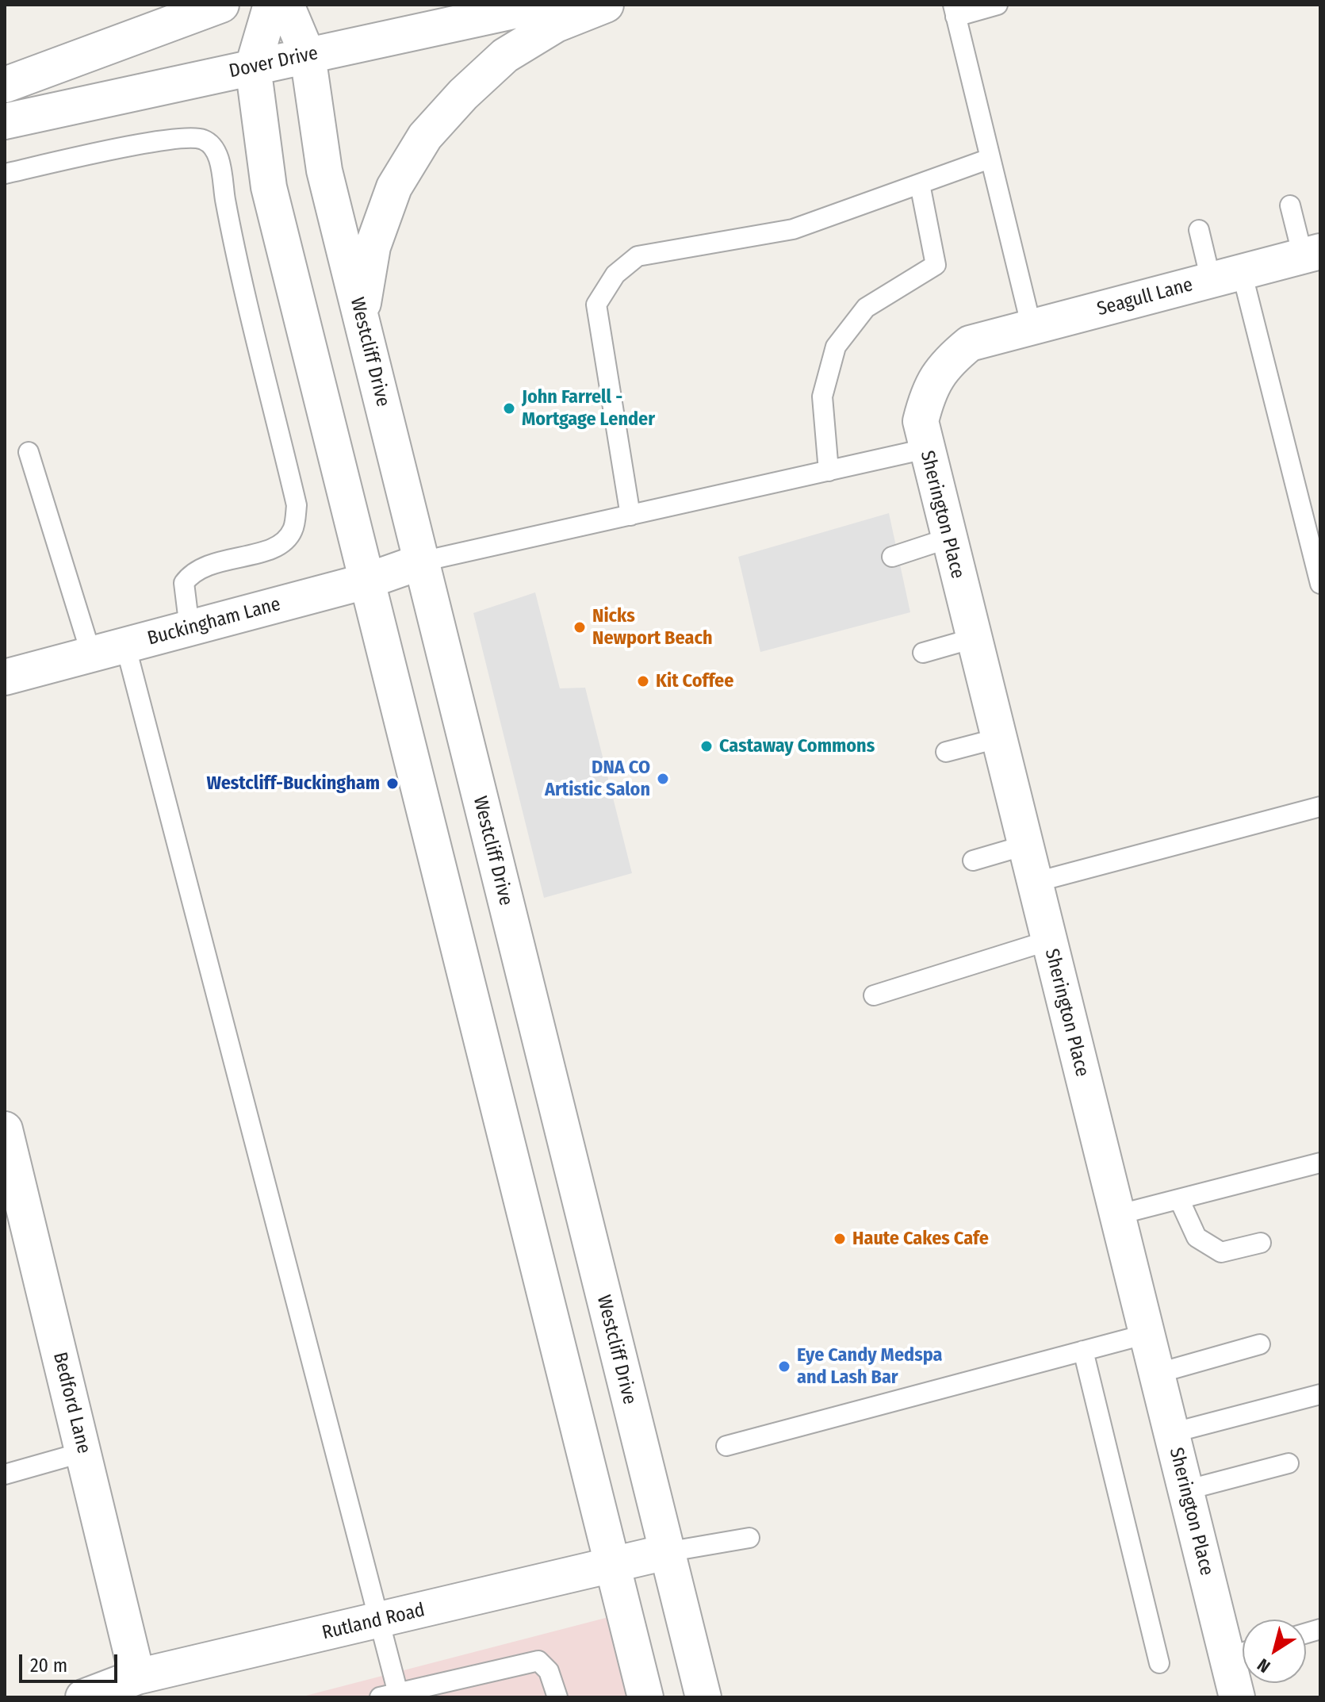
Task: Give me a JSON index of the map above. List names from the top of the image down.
{
  "streets": {
    "street": [
      "Dover Drive",
      "Seagull Lane",
      "Westcliff Drive",
      "Sherington Place",
      "Buckingham Lane",
      "Bedford Lane",
      "Rutland Road"
    ]
  },
  "crossings": [
    ["Dover Drive", "Westcliff Drive"],
    ["Seagull Lane", "Sherington Place"],
    ["Westcliff Drive", "Buckingham Lane"],
    ["Westcliff Drive", "Rutland Road"],
    ["Bedford Lane", "Rutland Road"]
  ],
  "places": [
    "John Farrell - Mortgage Lender",
    "Nicks Newport Beach",
    "Kit Coffee",
    "Castaway Commons",
    "DNA CO Artistic Salon",
    "Westcliff-Buckingham",
    "Haute Cakes Cafe",
    "Eye Candy Medspa and Lash Bar"
  ],
  "scale_bar": "20 m",
  "north": "bottom left"
}
